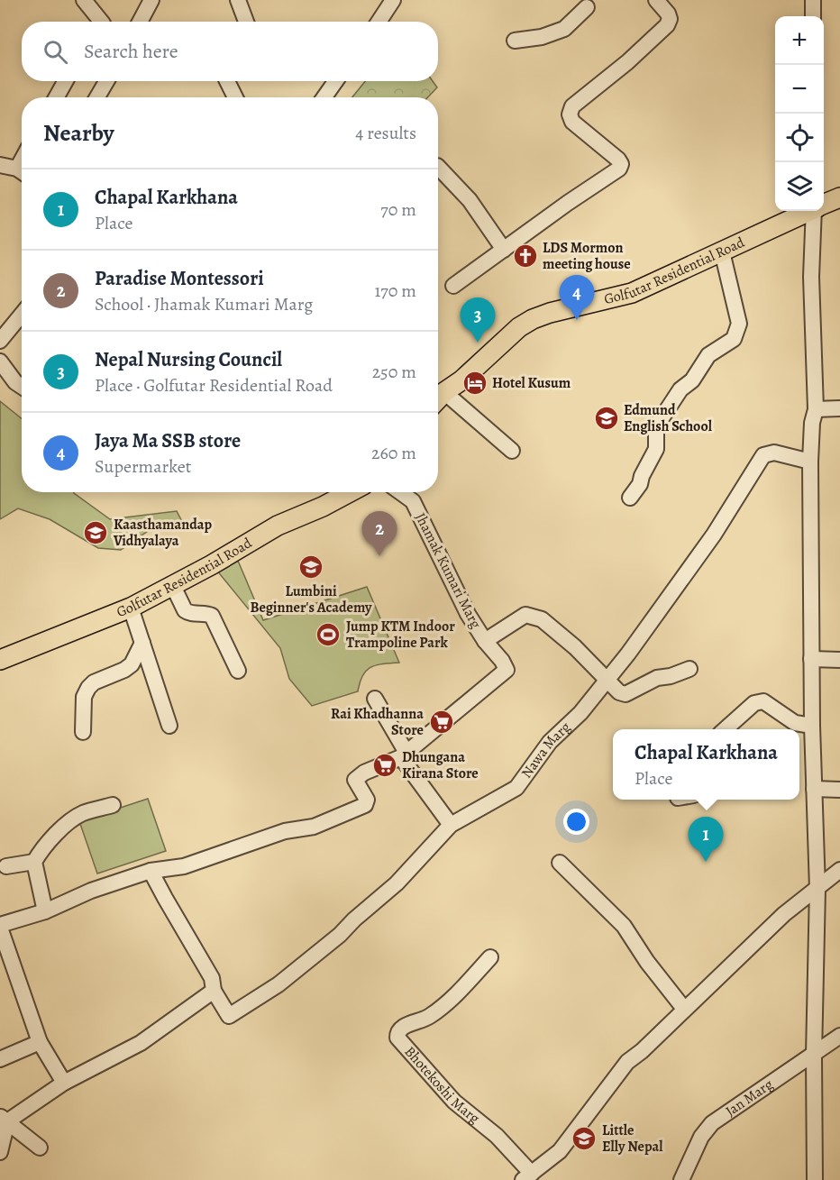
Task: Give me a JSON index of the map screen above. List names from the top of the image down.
{
  "streets": {
    "main road": ["Golfutar Residential Road"],
    "street": [
      "Jhamak Kumari Marg",
      "Nawa Marg",
      "Bhotekoshi Marg",
      "Jan Marg"
    ]
  },
  "places": {
    "church": ["LDS Mormon meeting house"],
    "hotel": ["Hotel Kusum"],
    "school or university": [
      "Edmund English School",
      "Kaasthamandap Vidhyalaya",
      "Lumbini Beginner's Academy",
      "Little Elly Nepal"
    ],
    "sports": ["Jump KTM Indoor Trampoline Park"],
    "supermarket": ["Rai Khadhanna Store", "Dhungana Kirana Store"]
  },
  "page": {
    "map_buttons": ["+", "−"],
    "search": "Search here",
    "heading": ["Nearby", "4 results"],
    "list": [
      {
        "mark": "1",
        "name": "Chapal Karkhana",
        "note": "Place",
        "value": "70 m"
      },
      {
        "mark": "2",
        "name": "Paradise Montessori",
        "note": "School · Jhamak Kumari Marg",
        "value": "170 m"
      },
      {
        "mark": "3",
        "name": "Nepal Nursing Council",
        "note": "Place · Golfutar Residential Road",
        "value": "250 m"
      },
      {
        "mark": "4",
        "name": "Jaya Ma SSB store",
        "note": "Supermarket",
        "value": "260 m"
      }
    ],
    "pins": [
      "4",
      "3",
      "2",
      "1"
    ],
    "popup": ["Chapal Karkhana", "Place"]
  }
}
